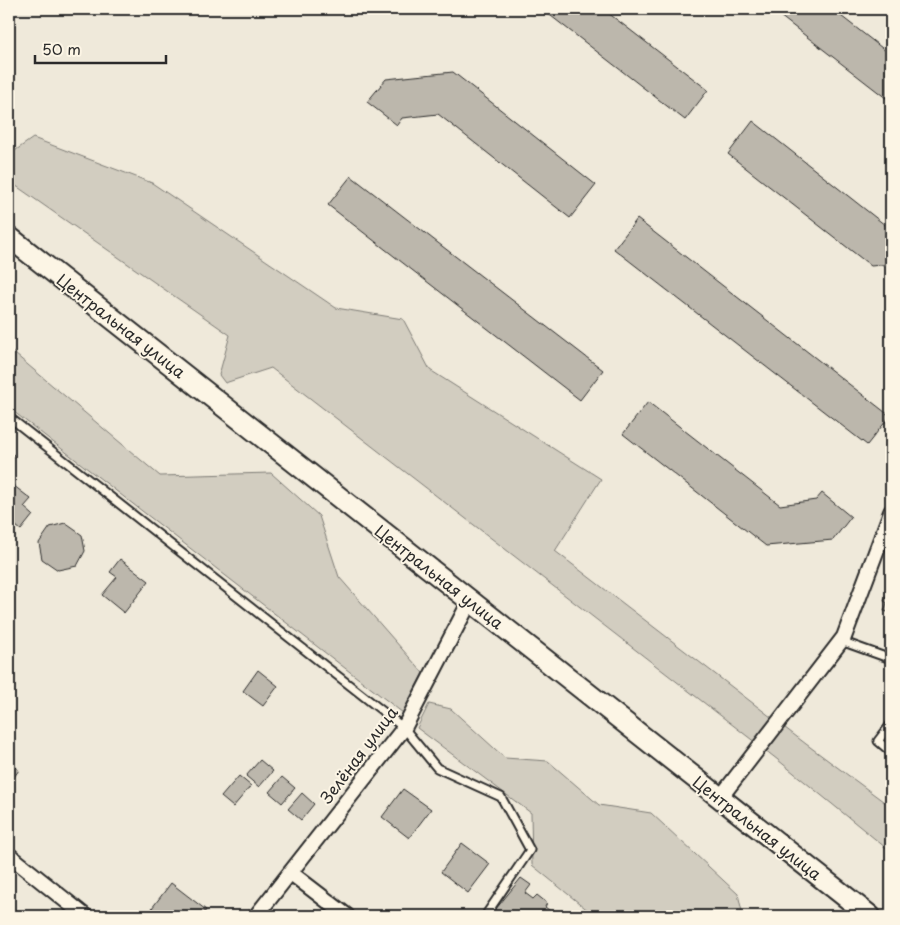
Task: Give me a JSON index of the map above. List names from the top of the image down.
{
  "streets": {
    "street": ["Центральная улица", "Зелёная улица"]
  },
  "crossings": [
    ["Центральная улица", "Зелёная улица"]
  ],
  "scale_bar": "50 m"
}
